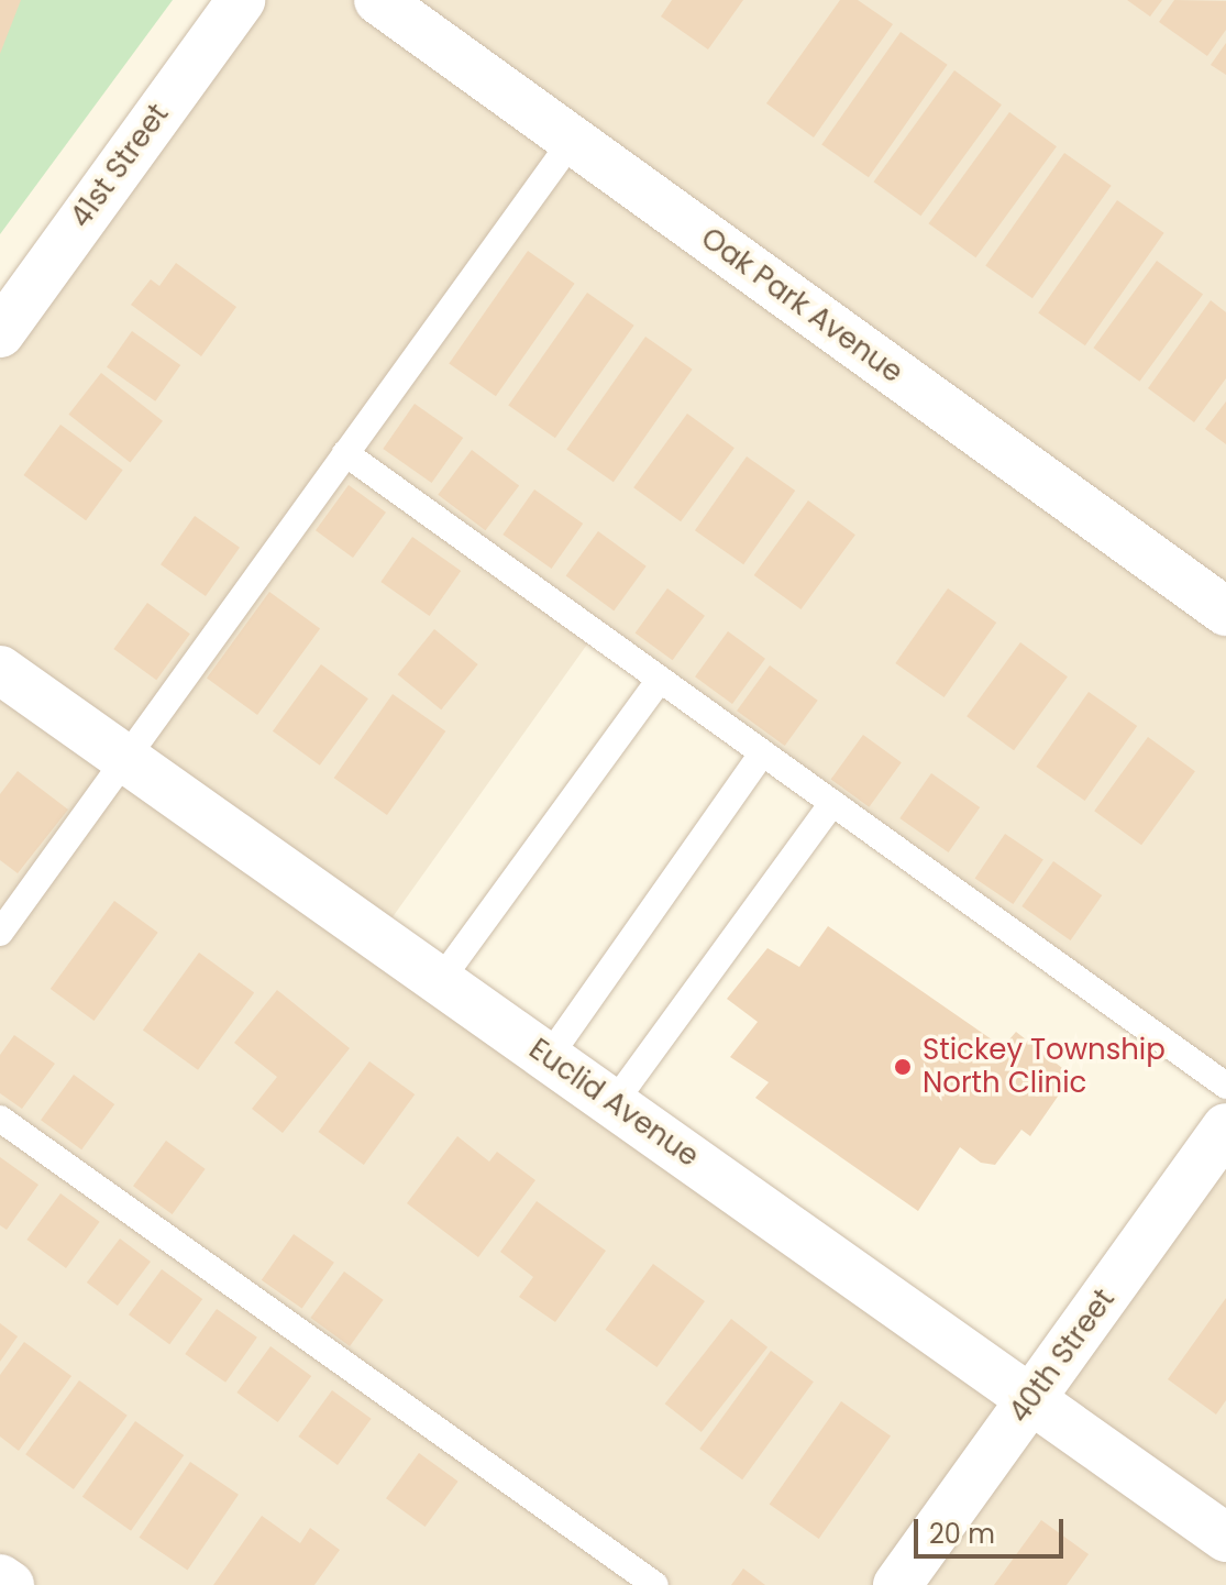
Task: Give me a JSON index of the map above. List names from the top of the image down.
{
  "streets": {
    "street": [
      "41st Street",
      "Oak Park Avenue",
      "Euclid Avenue",
      "40th Street"
    ]
  },
  "crossings": [
    ["Euclid Avenue", "40th Street"]
  ],
  "places": ["Stickey Township North Clinic"],
  "scale_bar": "20 m"
}
